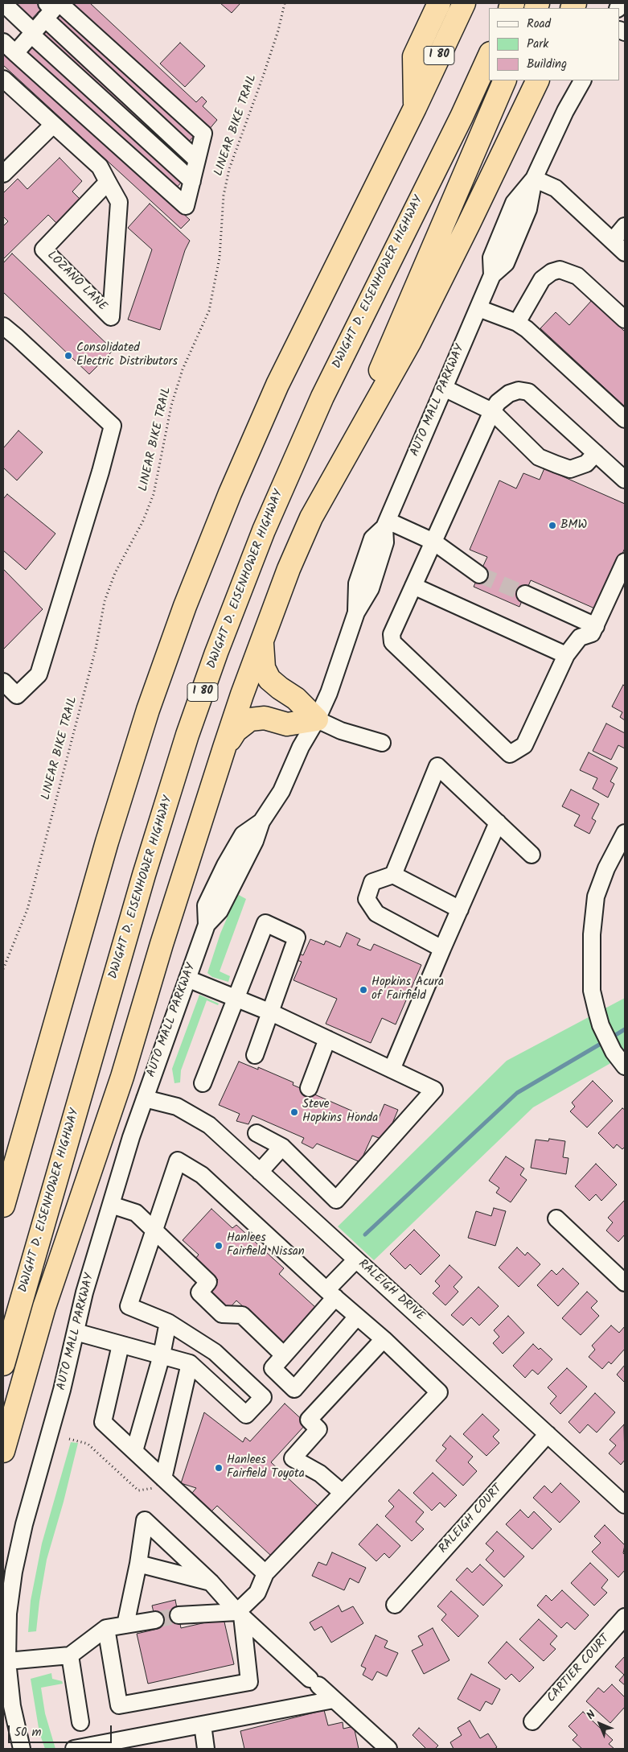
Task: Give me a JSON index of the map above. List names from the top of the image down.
{
  "streets": {
    "highway": ["I 80", "DWIGHT D. EISENHOWER HIGHWAY"],
    "street": [
      "LOZANO LANE",
      "AUTO MALL PARKWAY",
      "RALEIGH DRIVE",
      "RALEIGH COURT",
      "CARTIER COURT"
    ],
    "path": ["LINEAR BIKE TRAIL"]
  },
  "crossings": [
    ["AUTO MALL PARKWAY", "RALEIGH DRIVE"],
    ["RALEIGH DRIVE", "RALEIGH COURT"]
  ],
  "places": [
    "Consolidated Electric Distributors",
    "BMW",
    "Hopkins Acura of Fairfield",
    "Steve Hopkins Honda",
    "Hanlees Fairfield Nissan",
    "Hanlees Fairfield Toyota"
  ],
  "legend": ["Road", "Park", "Building"],
  "scale_bar": "50 m",
  "north": "top left"
}
